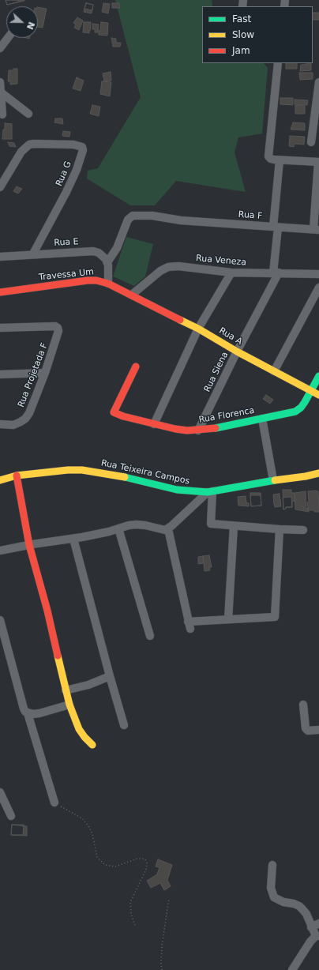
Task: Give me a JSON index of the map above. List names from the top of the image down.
{
  "streets": {
    "street": [
      "Rua G",
      "Rua F",
      "Rua E",
      "Rua Veneza",
      "Travessa Um",
      "Rua A",
      "Rua Siena",
      "Rua Projetada F",
      "Rua Florenca",
      "Rua Teixeira Campos"
    ]
  },
  "crossings": [
    ["Rua G", "Rua E"],
    ["Rua F", "Rua E"],
    ["Rua Veneza", "Travessa Um"],
    ["Rua Veneza", "Rua A"],
    ["Rua Veneza", "Rua Siena"],
    ["Travessa Um", "Rua A"],
    ["Rua A", "Rua Siena"],
    ["Rua A", "Rua Florenca"],
    ["Rua Siena", "Rua Florenca"]
  ],
  "legend": ["Fast", "Slow", "Jam"],
  "north": "right"
}
